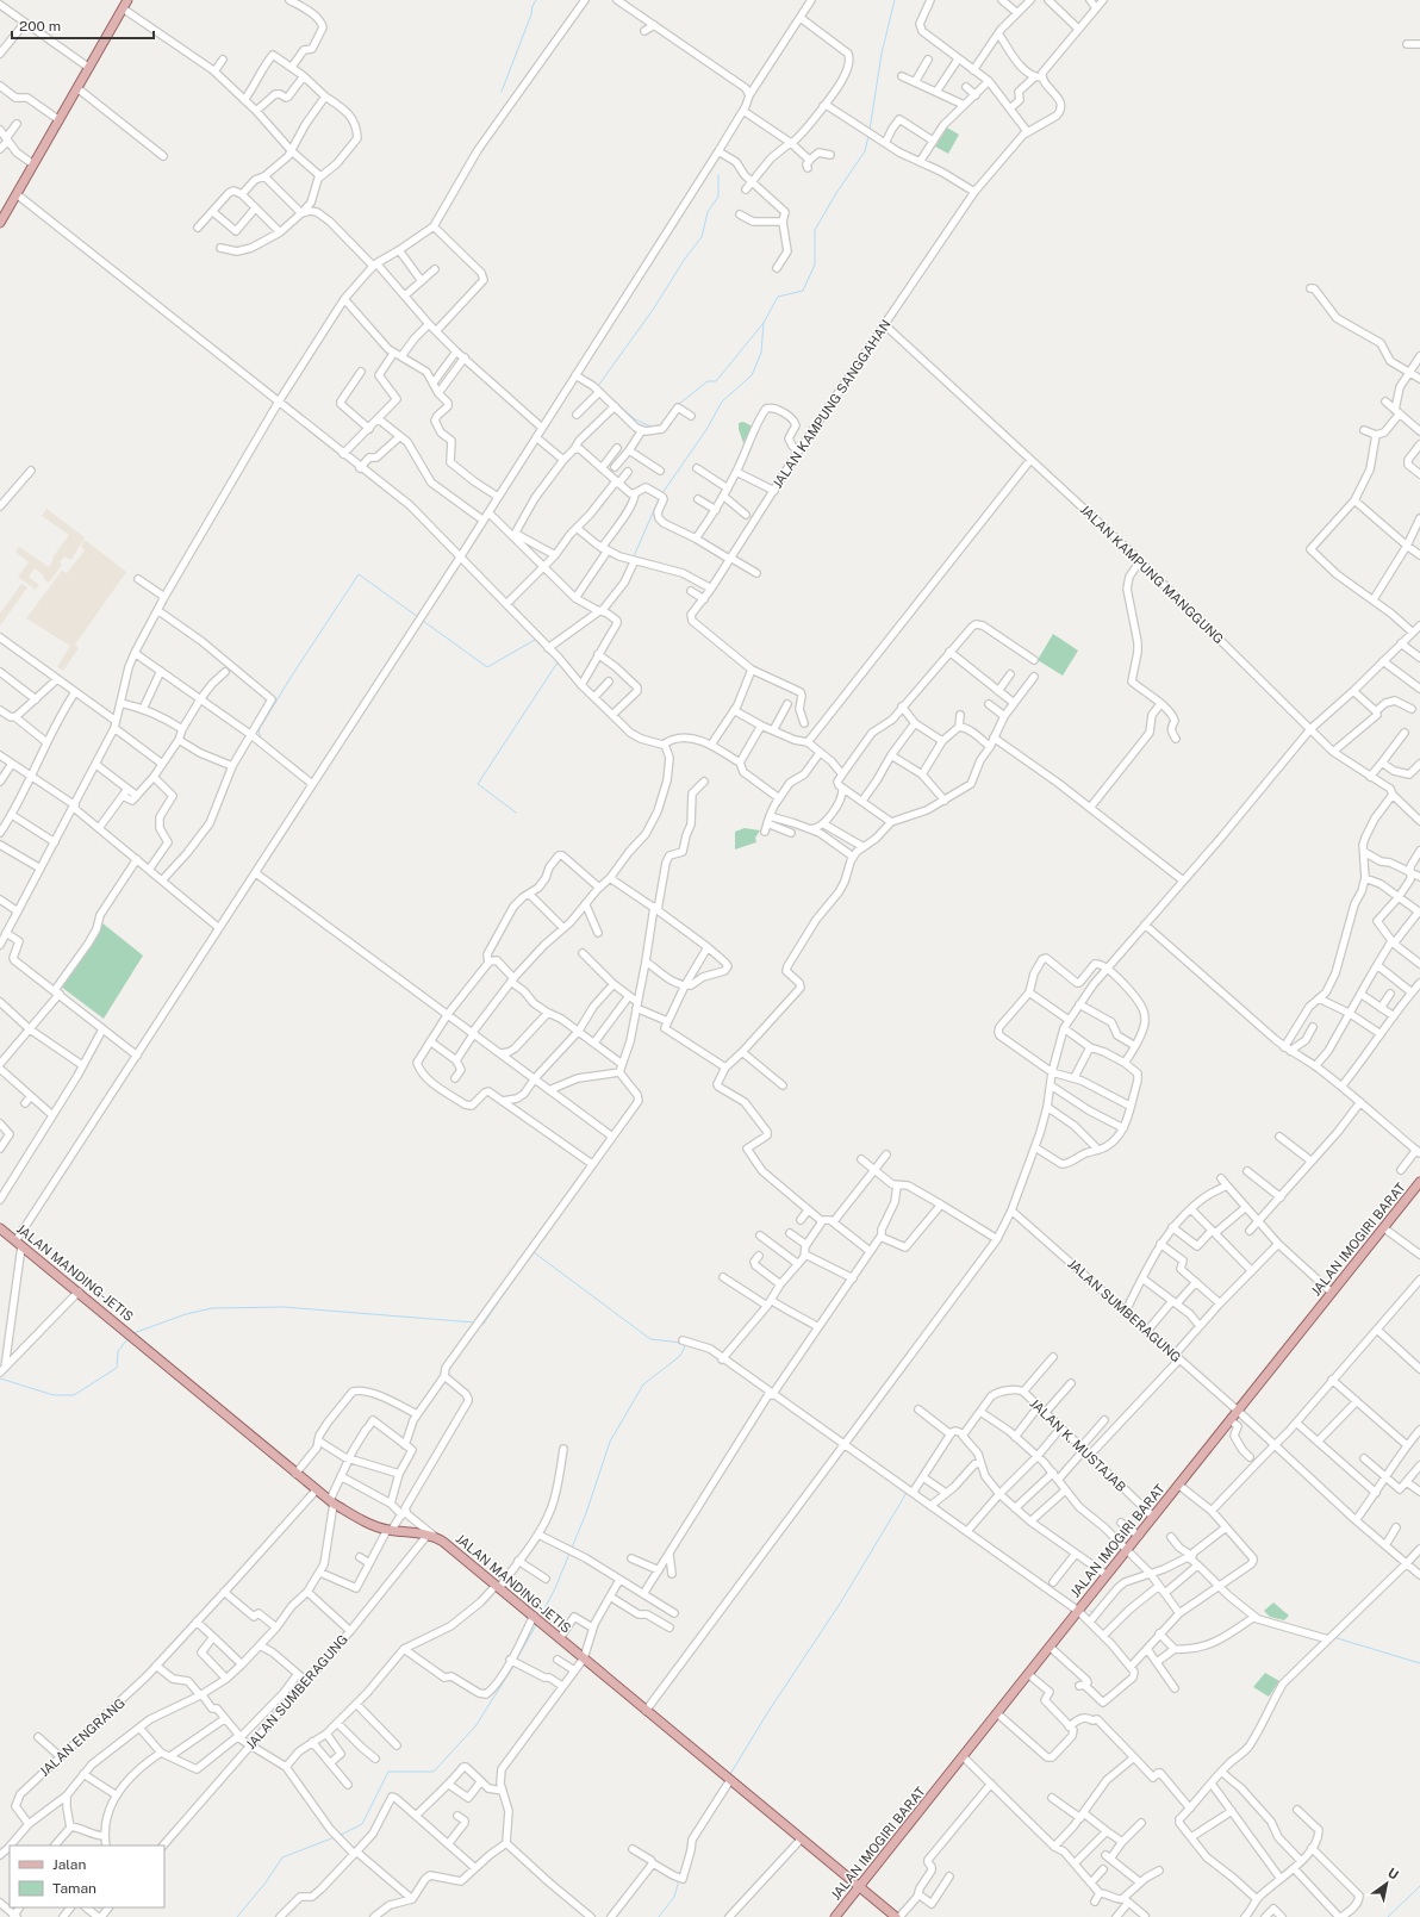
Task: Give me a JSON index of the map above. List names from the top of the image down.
{
  "streets": {
    "main road": ["JALAN IMOGIRI BARAT", "JALAN MANDING-JETIS"],
    "street": [
      "JALAN KAMPUNG SANGGAHAN",
      "JALAN KAMPUNG MANGGUNG",
      "JALAN SUMBERAGUNG",
      "JALAN K. MUSTAJAB",
      "JALAN ENGRANG"
    ]
  },
  "crossings": [
    ["JALAN KAMPUNG SANGGAHAN", "JALAN KAMPUNG MANGGUNG"],
    ["JALAN IMOGIRI BARAT", "JALAN MANDING-JETIS"],
    ["JALAN IMOGIRI BARAT", "JALAN SUMBERAGUNG"],
    ["JALAN IMOGIRI BARAT", "JALAN K. MUSTAJAB"],
    ["JALAN MANDING-JETIS", "JALAN SUMBERAGUNG"],
    ["JALAN MANDING-JETIS", "JALAN ENGRANG"]
  ],
  "legend": ["Jalan", "Taman"],
  "scale_bar": "200 m",
  "north": "top right"
}
